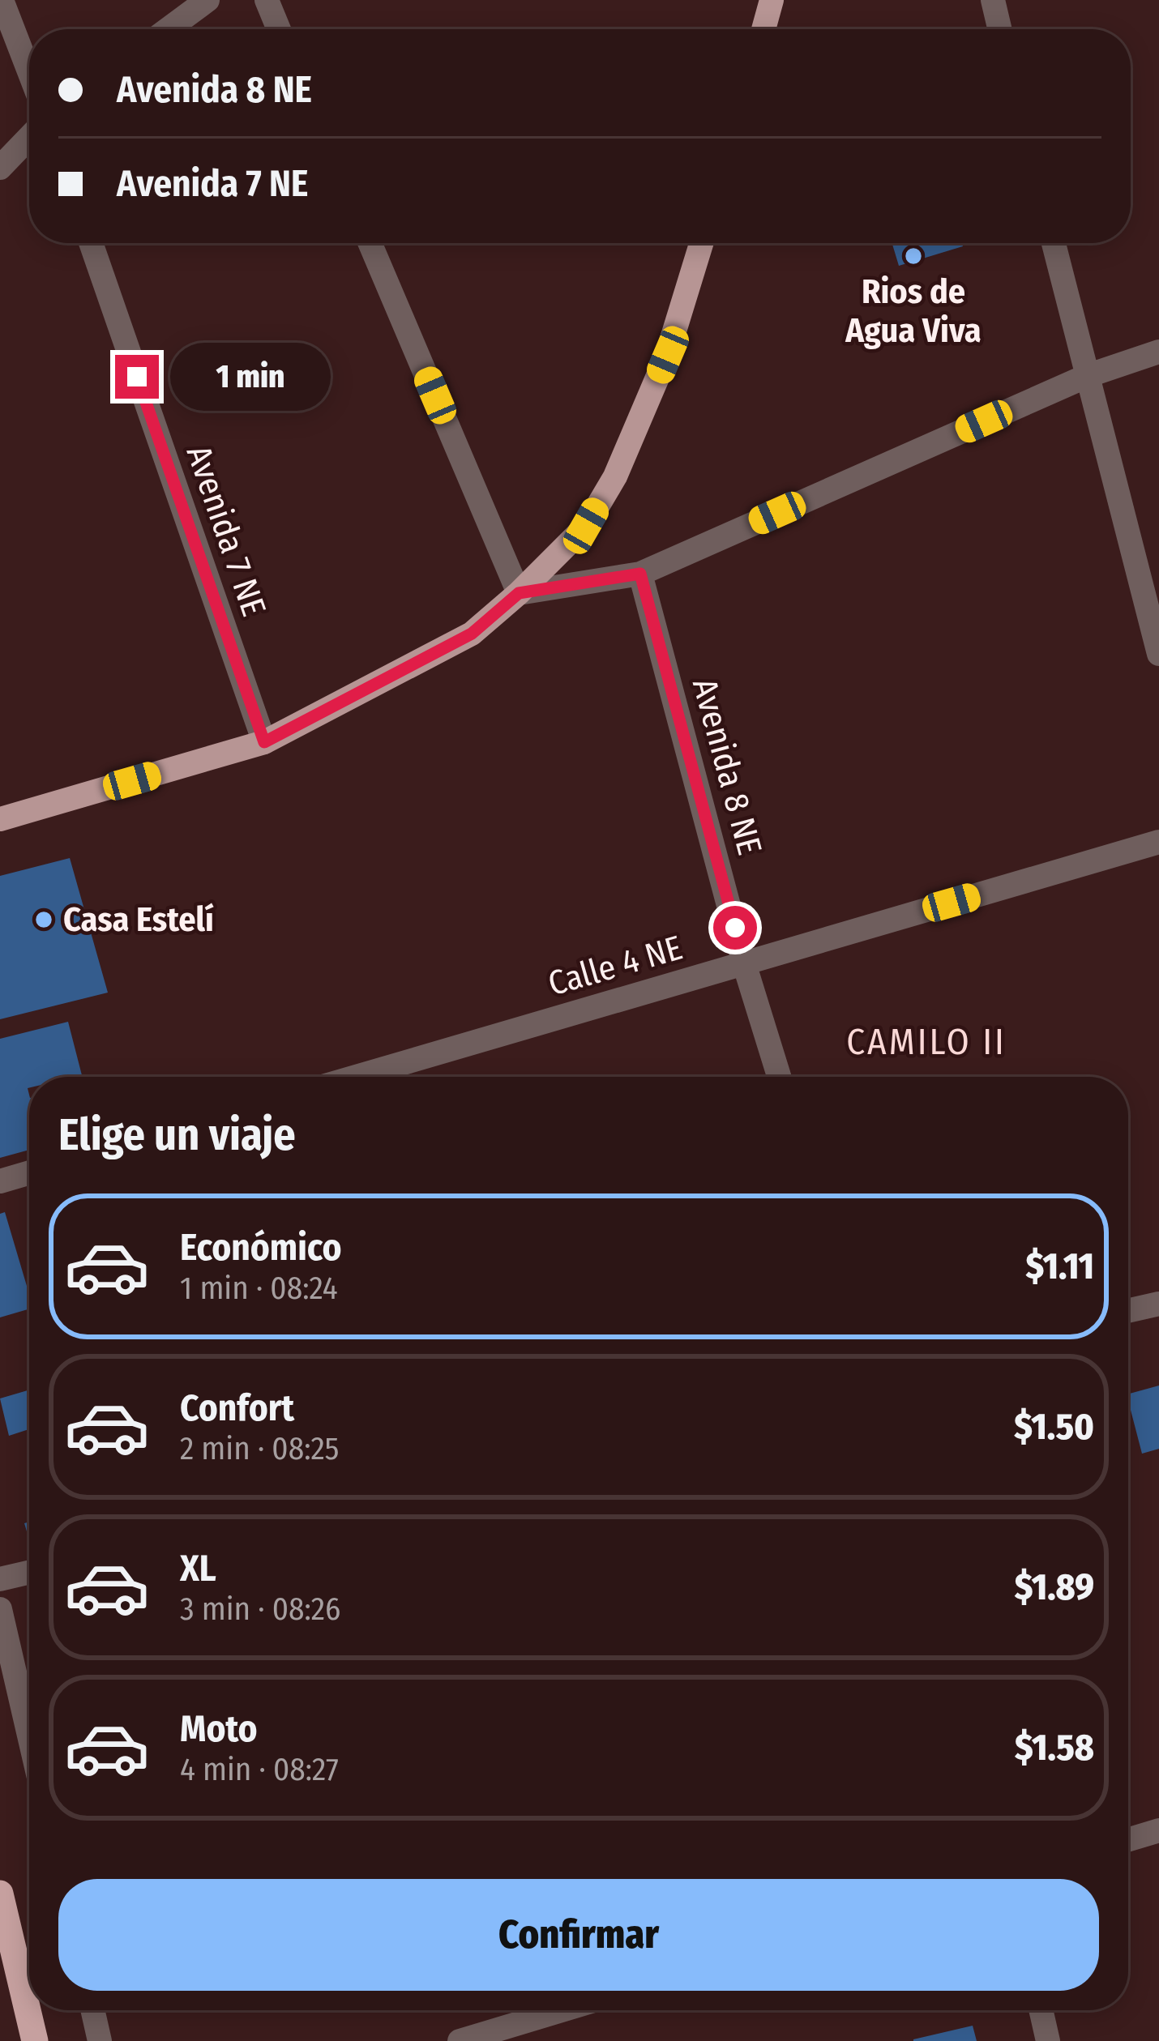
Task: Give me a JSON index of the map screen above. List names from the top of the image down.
{
  "streets": {
    "street": ["Avenida 7 NE", "Avenida 8 NE", "Calle 4 NE"]
  },
  "crossings": [
    ["Avenida 8 NE", "Calle 4 NE"]
  ],
  "districts": ["CAMILO II"],
  "places": ["Rios de Agua Viva", "Casa Estelí"],
  "page": {
    "banner": ["Avenida 8 NE", "Avenida 7 NE"],
    "bubble": "1 min",
    "heading": "Elige un viaje",
    "list": [
      {
        "name": "Económico",
        "note": "1 min · 08:24",
        "value": "$1.11"
      },
      {
        "name": "Confort",
        "note": "2 min · 08:25",
        "value": "$1.50"
      },
      {
        "name": "XL",
        "note": "3 min · 08:26",
        "value": "$1.89"
      },
      {
        "name": "Moto",
        "note": "4 min · 08:27",
        "value": "$1.58"
      }
    ],
    "buttons": "Confirmar"
  }
}
